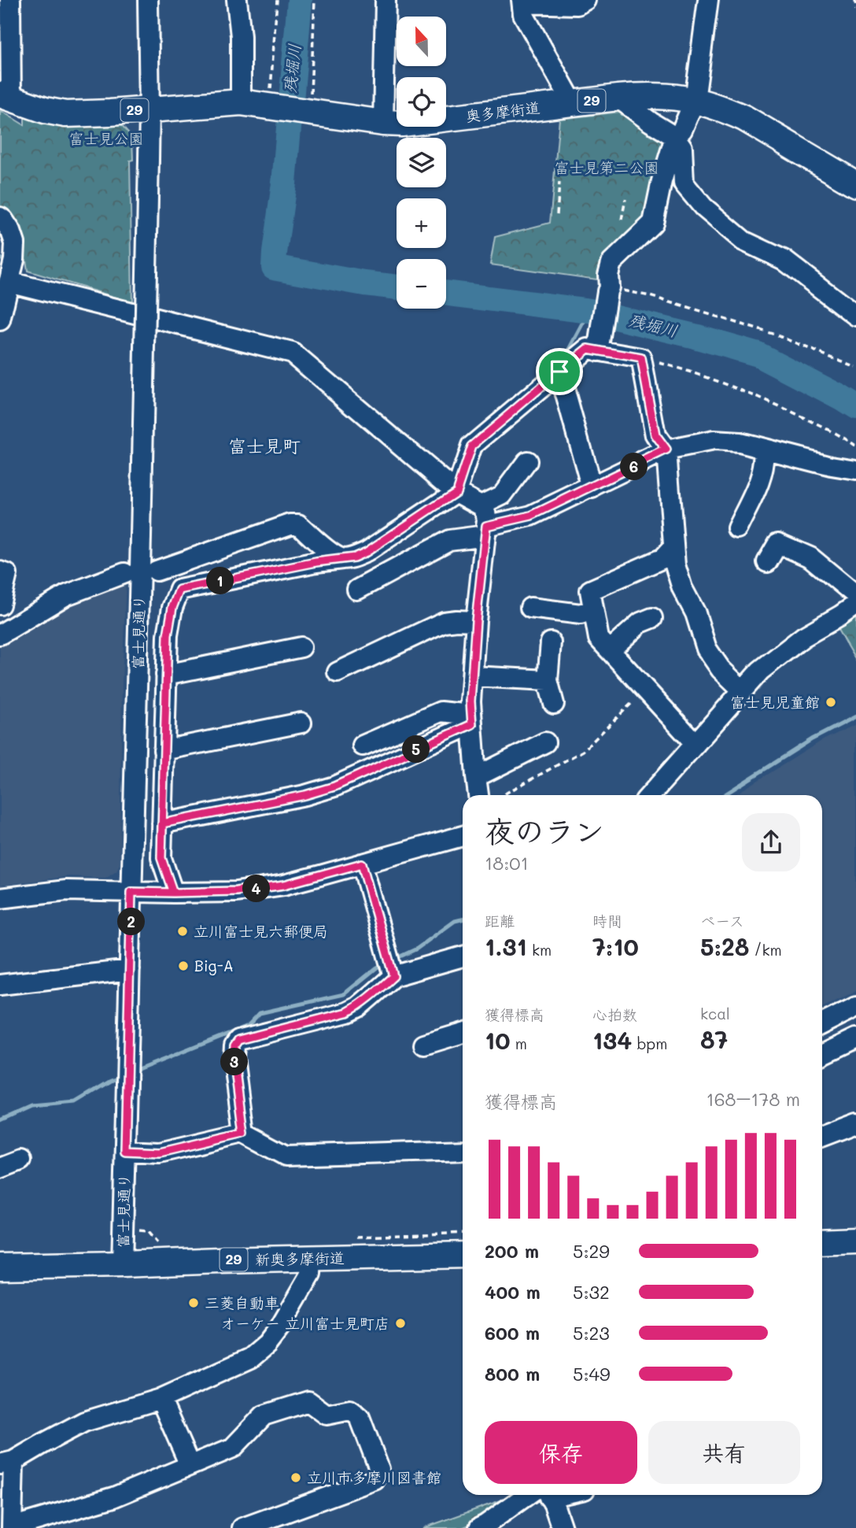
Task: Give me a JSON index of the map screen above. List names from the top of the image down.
{
  "streets": {
    "main road": ["29", "奥多摩街道", "新奥多摩街道"],
    "street": ["富士見通り"]
  },
  "crossings": [
    ["奥多摩街道", "富士見通り"],
    ["富士見通り", "新奥多摩街道"]
  ],
  "districts": ["富士見町"],
  "water": ["残堀川"],
  "parks": ["富士見公園", "富士見第二公園"],
  "places": [
    "富士見児童館",
    "立川富士見六郵便局",
    "Big-A",
    "三菱自動車",
    "オーケー 立川富士見町店",
    "立川市多摩川図書館"
  ],
  "north": "top",
  "page": {
    "map_buttons": ["+", "−"],
    "pins": [
      "6",
      "1",
      "5",
      "4",
      "2",
      "3"
    ],
    "heading": ["夜のラン", "18:01"],
    "stats": [
      ["距離", "1.31 km"],
      ["時間", "7:10"],
      ["ペース", "5:28 /km"],
      ["獲得標高", "10 m"],
      ["心拍数", "134 bpm"],
      ["kcal", "87"]
    ],
    "chart": ["獲得標高", "168–178 m"],
    "list": [
      {
        "name": "200 m",
        "note": "5:29"
      },
      {
        "name": "400 m",
        "note": "5:32"
      },
      {
        "name": "600 m",
        "note": "5:23"
      },
      {
        "name": "800 m",
        "note": "5:49"
      }
    ],
    "buttons": ["保存", "共有"]
  }
}
